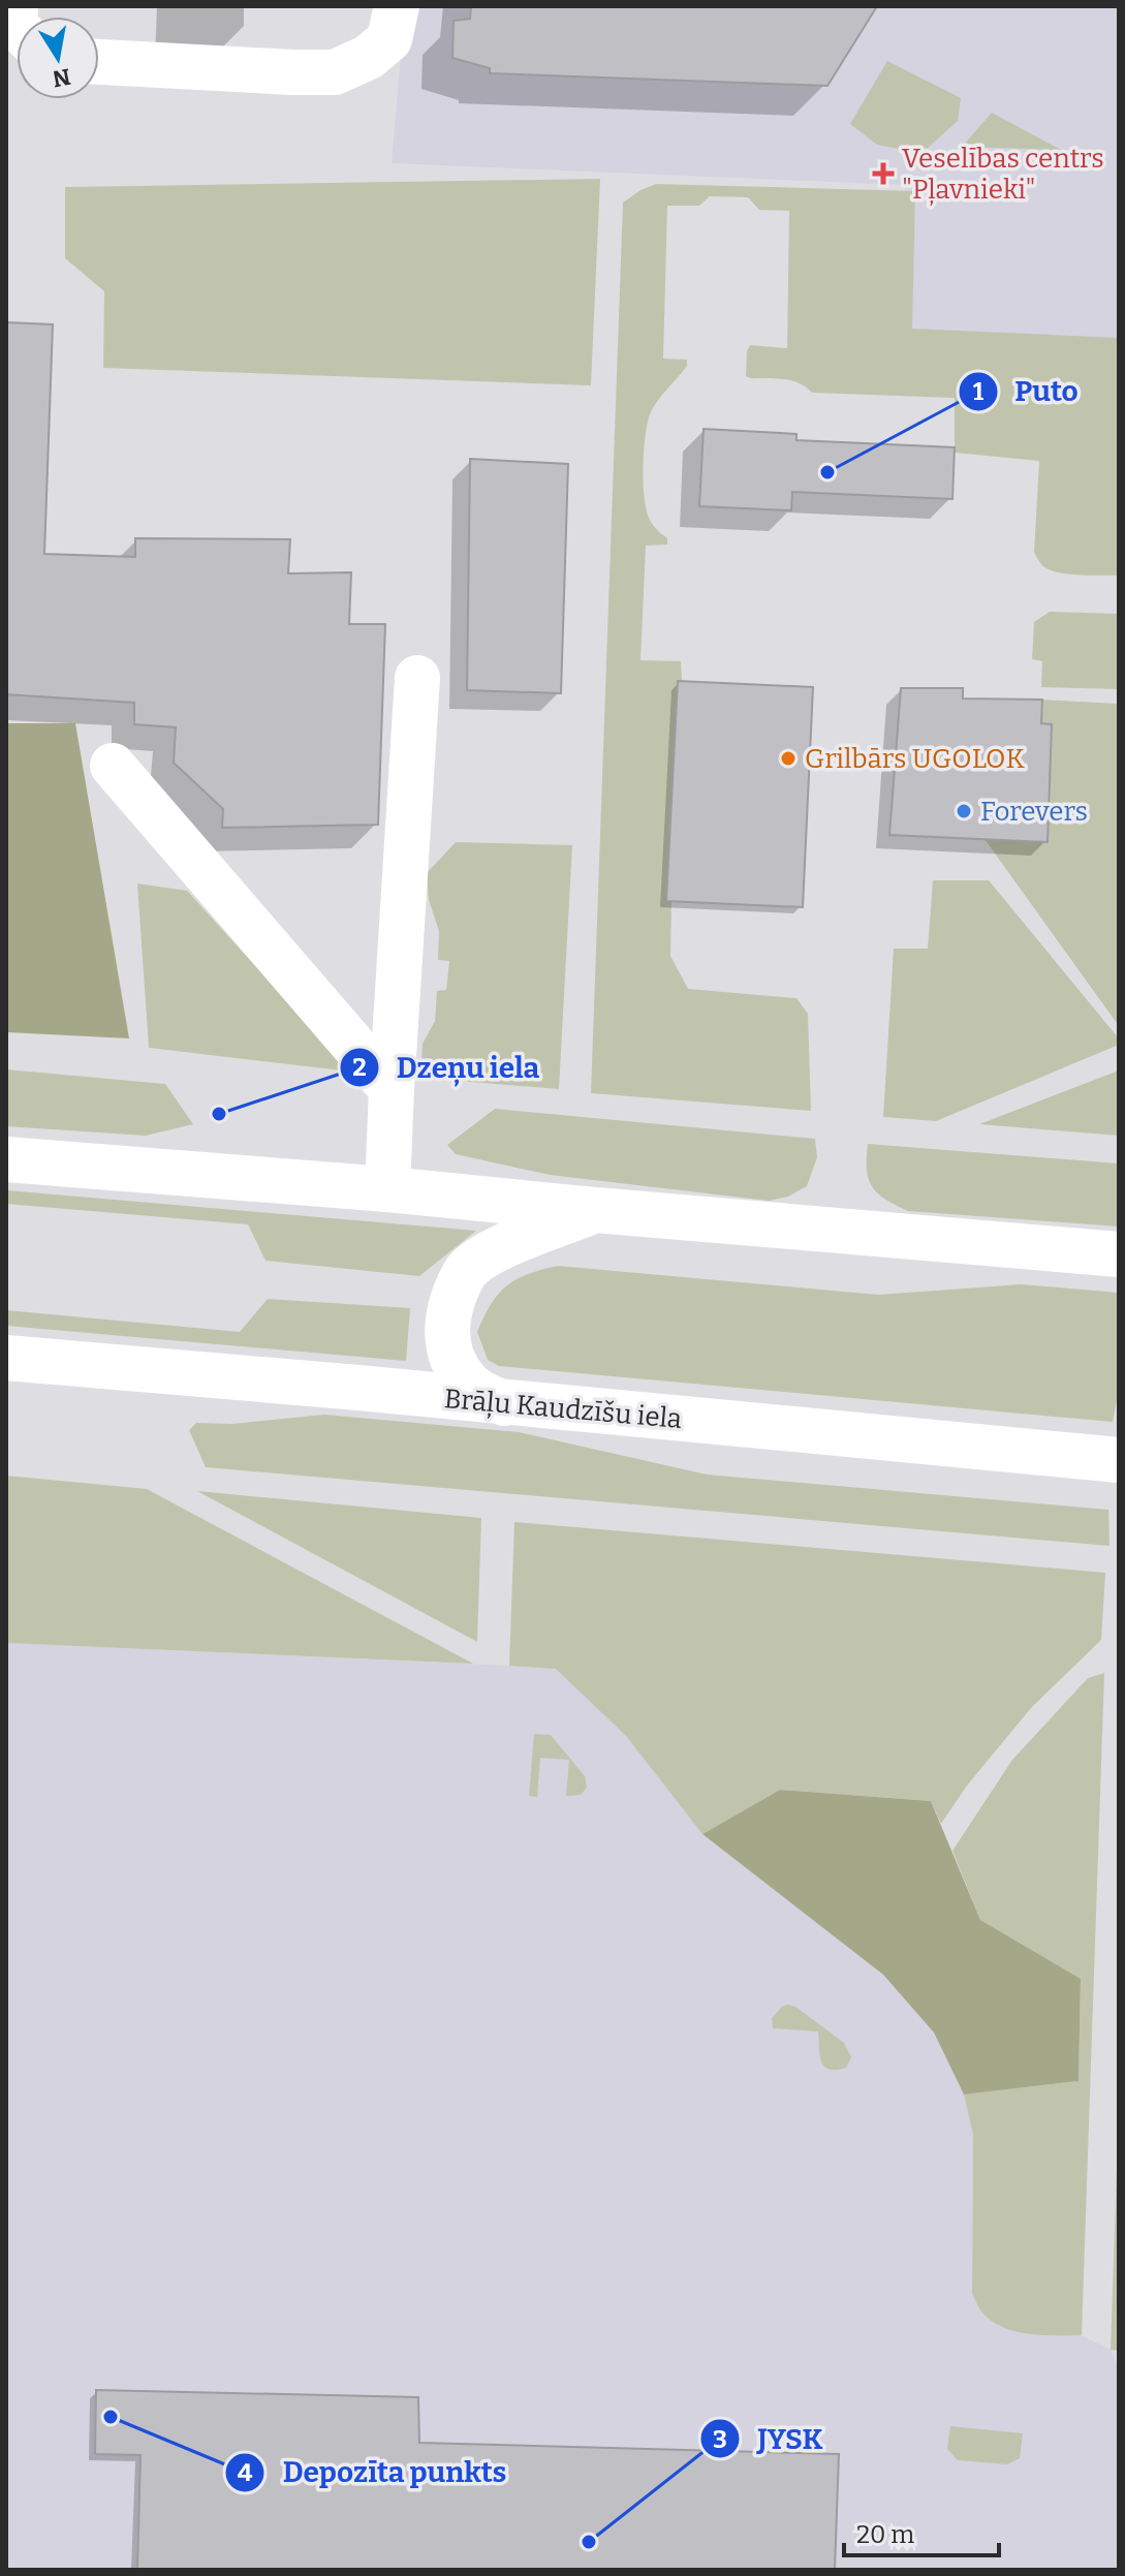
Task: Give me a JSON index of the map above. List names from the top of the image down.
{
  "streets": {
    "street": ["Brāļu Kaudzīšu iela"]
  },
  "places": {
    "health": ["Veselības centrs \"Pļavnieki\""],
    "other": [
      "Puto",
      "Grilbārs UGOLOK",
      "Forevers",
      "Dzeņu iela",
      "Depozīta punkts",
      "JYSK"
    ]
  },
  "scale_bar": "20 m",
  "north": "bottom"
}
